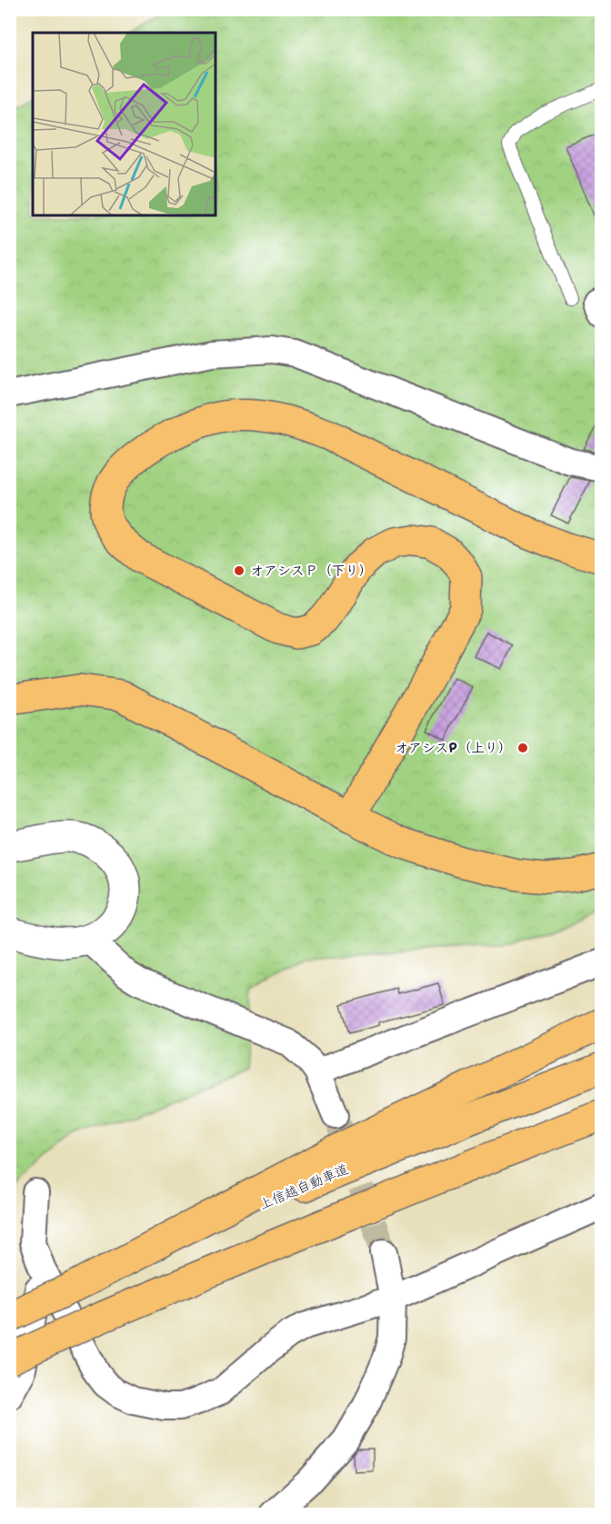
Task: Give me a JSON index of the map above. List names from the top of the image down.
{
  "streets": {
    "highway": ["上信越自動車道"]
  },
  "places": ["オアシスＰ（下り）", "オアシスP（上り）"]
}
